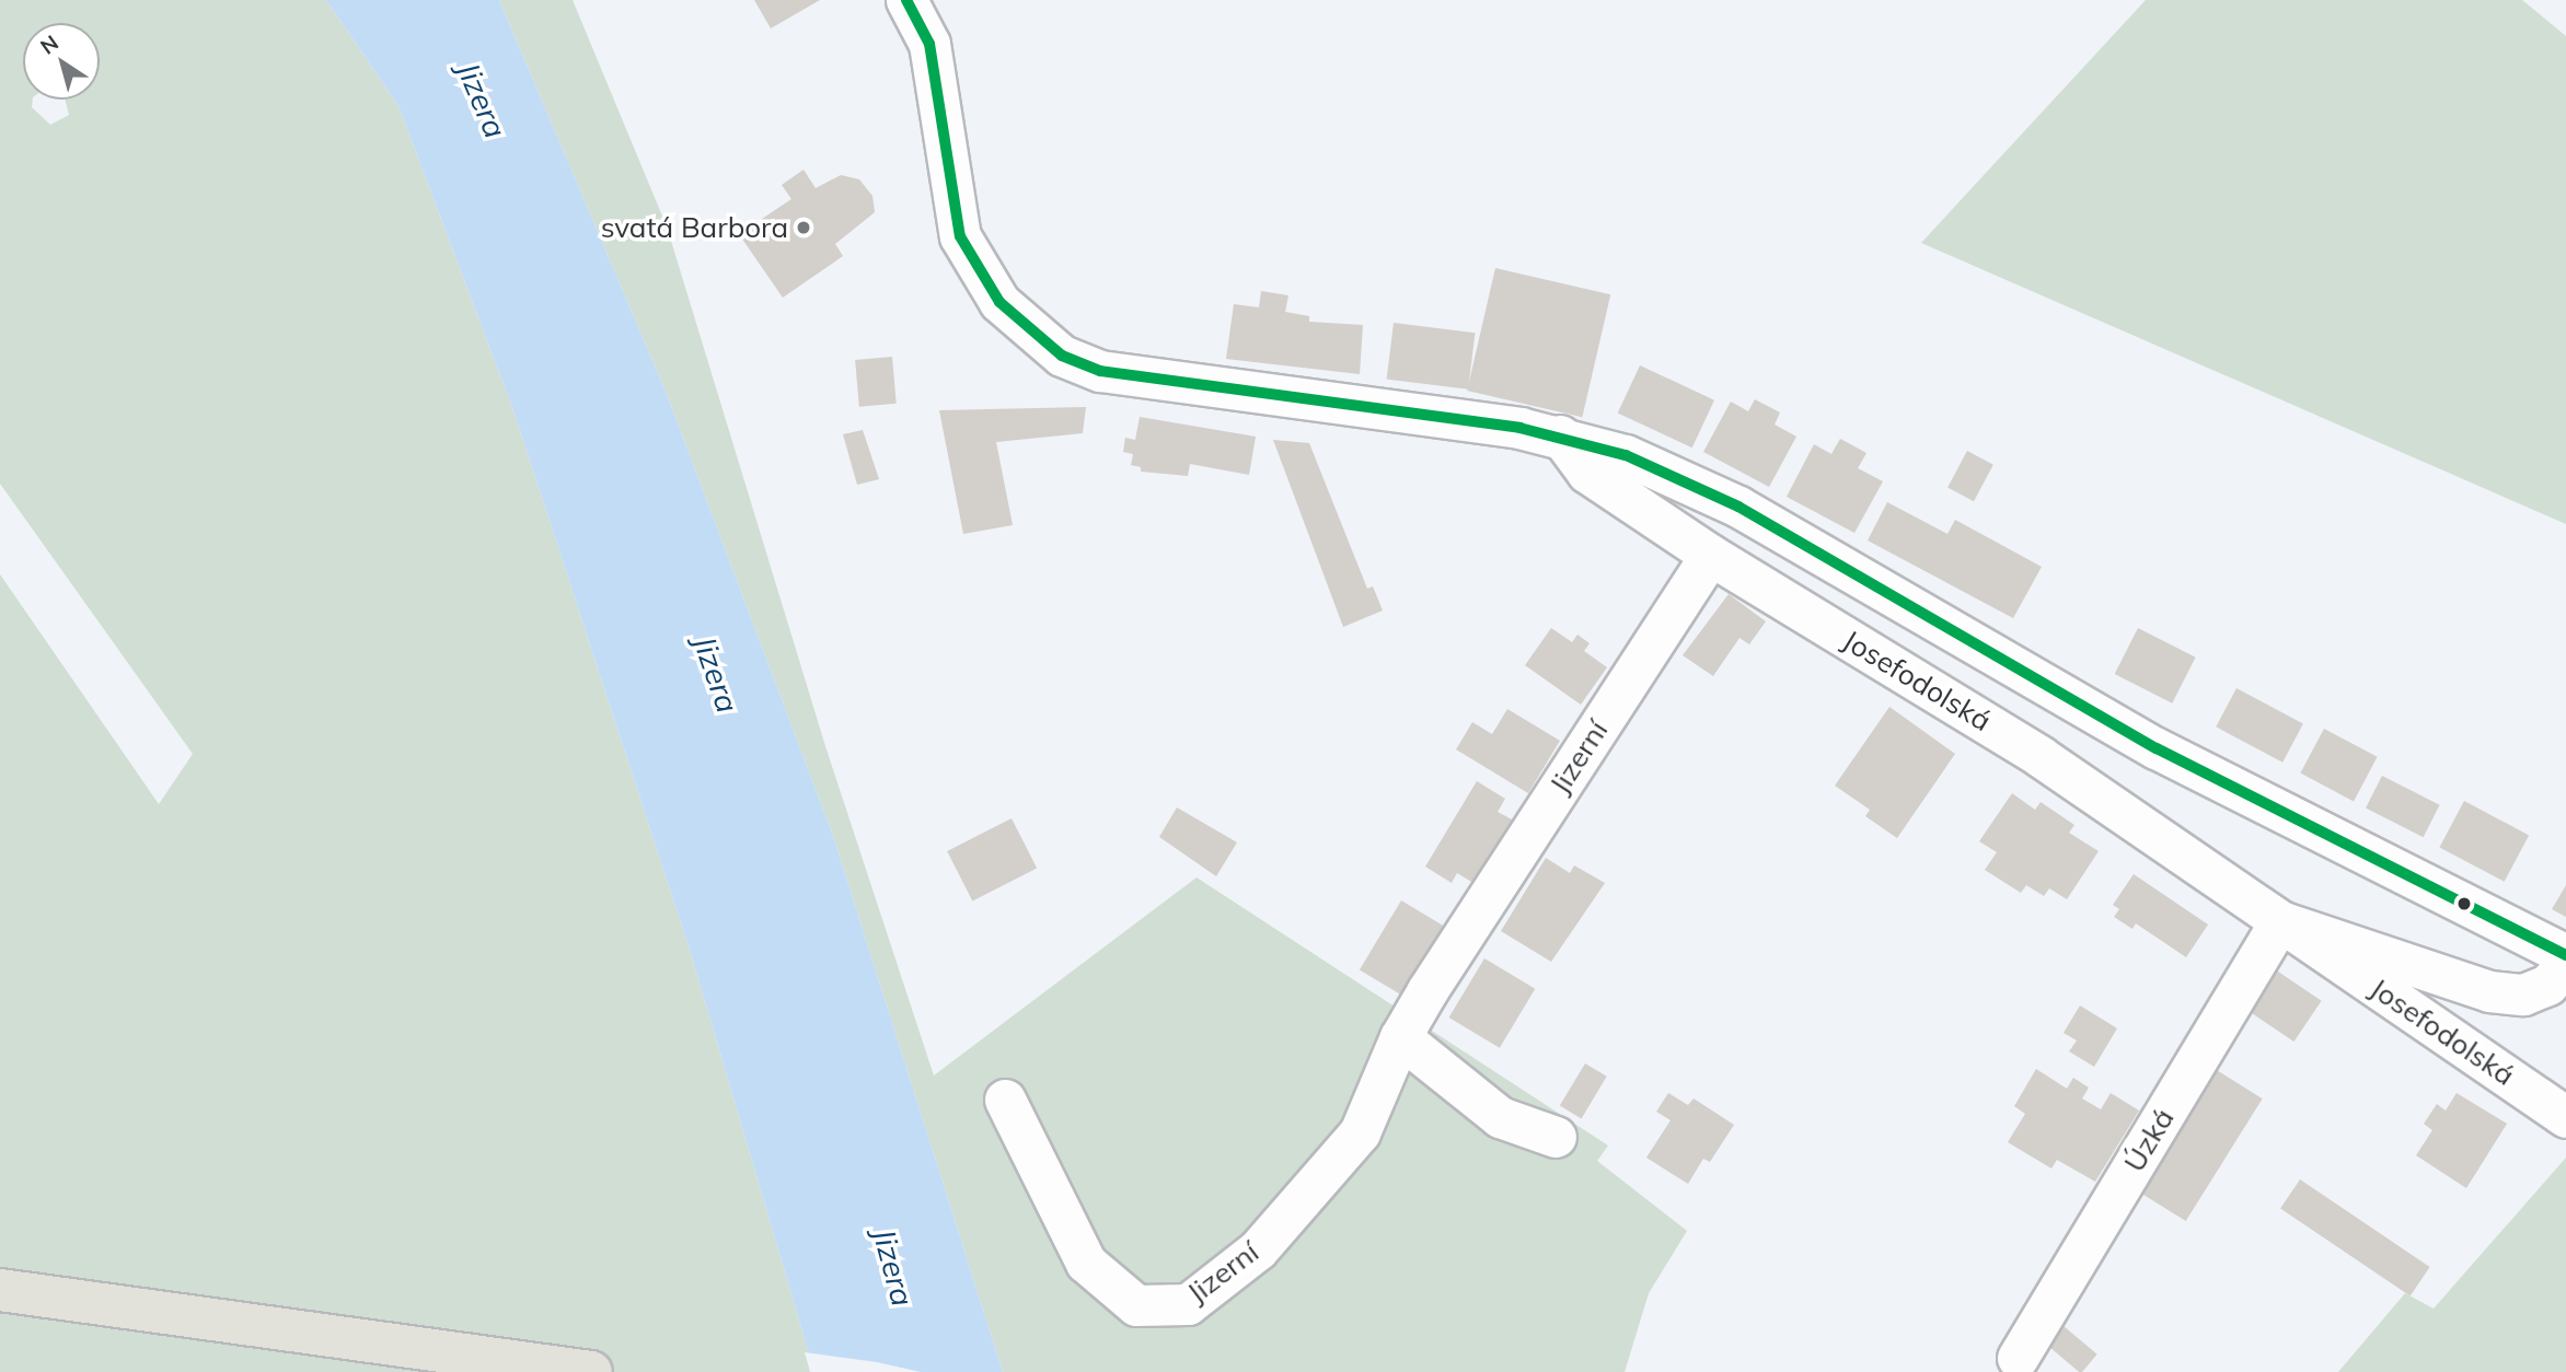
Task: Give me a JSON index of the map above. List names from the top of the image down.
{
  "streets": {
    "street": ["Josefodolská", "Jizerní", "Úzká"]
  },
  "crossings": [
    ["Josefodolská", "Jizerní"],
    ["Josefodolská", "Úzká"]
  ],
  "water": ["Jizera"],
  "places": ["svatá Barbora"],
  "north": "top left"
}
